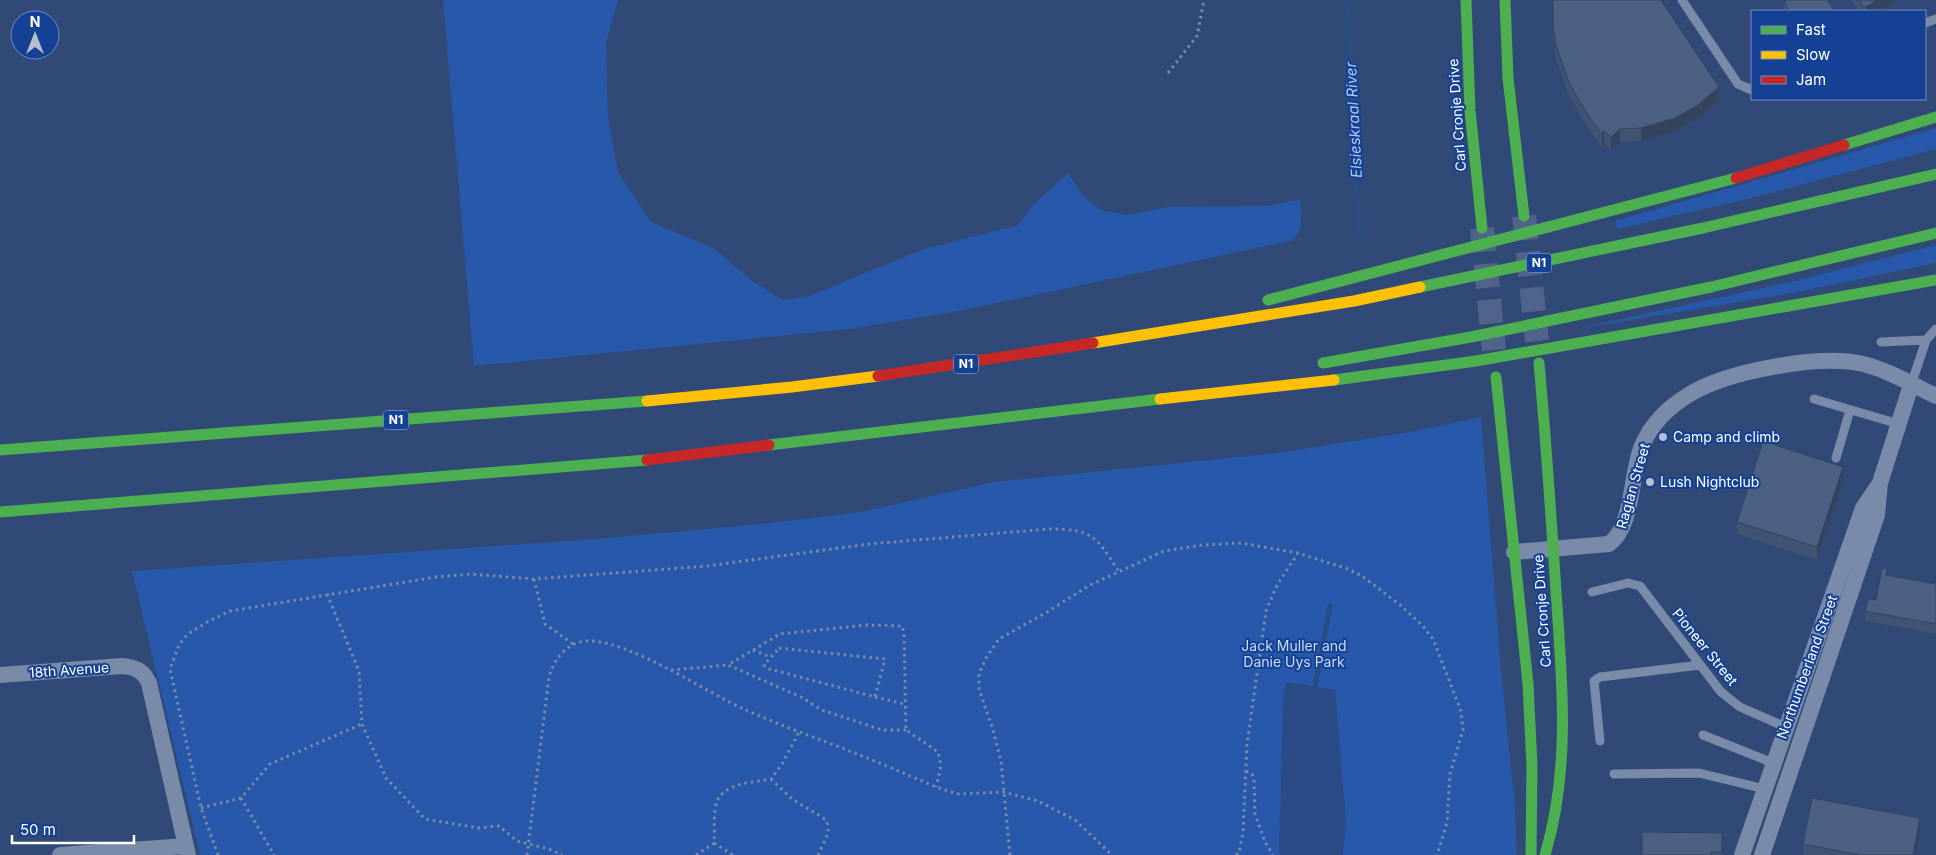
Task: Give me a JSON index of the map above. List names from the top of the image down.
{
  "streets": {
    "main road": ["Carl Cronje Drive", "N1"],
    "street": ["Raglan Street", "Northumberland Street", "18th Avenue"],
    "lane": ["Pioneer Street"]
  },
  "crossings": [
    ["Carl Cronje Drive", "Raglan Street"],
    ["Raglan Street", "Northumberland Street"],
    ["Pioneer Street", "Northumberland Street"]
  ],
  "water": ["Elsieskraal River"],
  "parks": ["Jack Muller and Danie Uys Park"],
  "places": ["Camp and climb", "Lush Nightclub"],
  "legend": ["Fast", "Slow", "Jam"],
  "scale_bar": "50 m",
  "north": "top"
}
